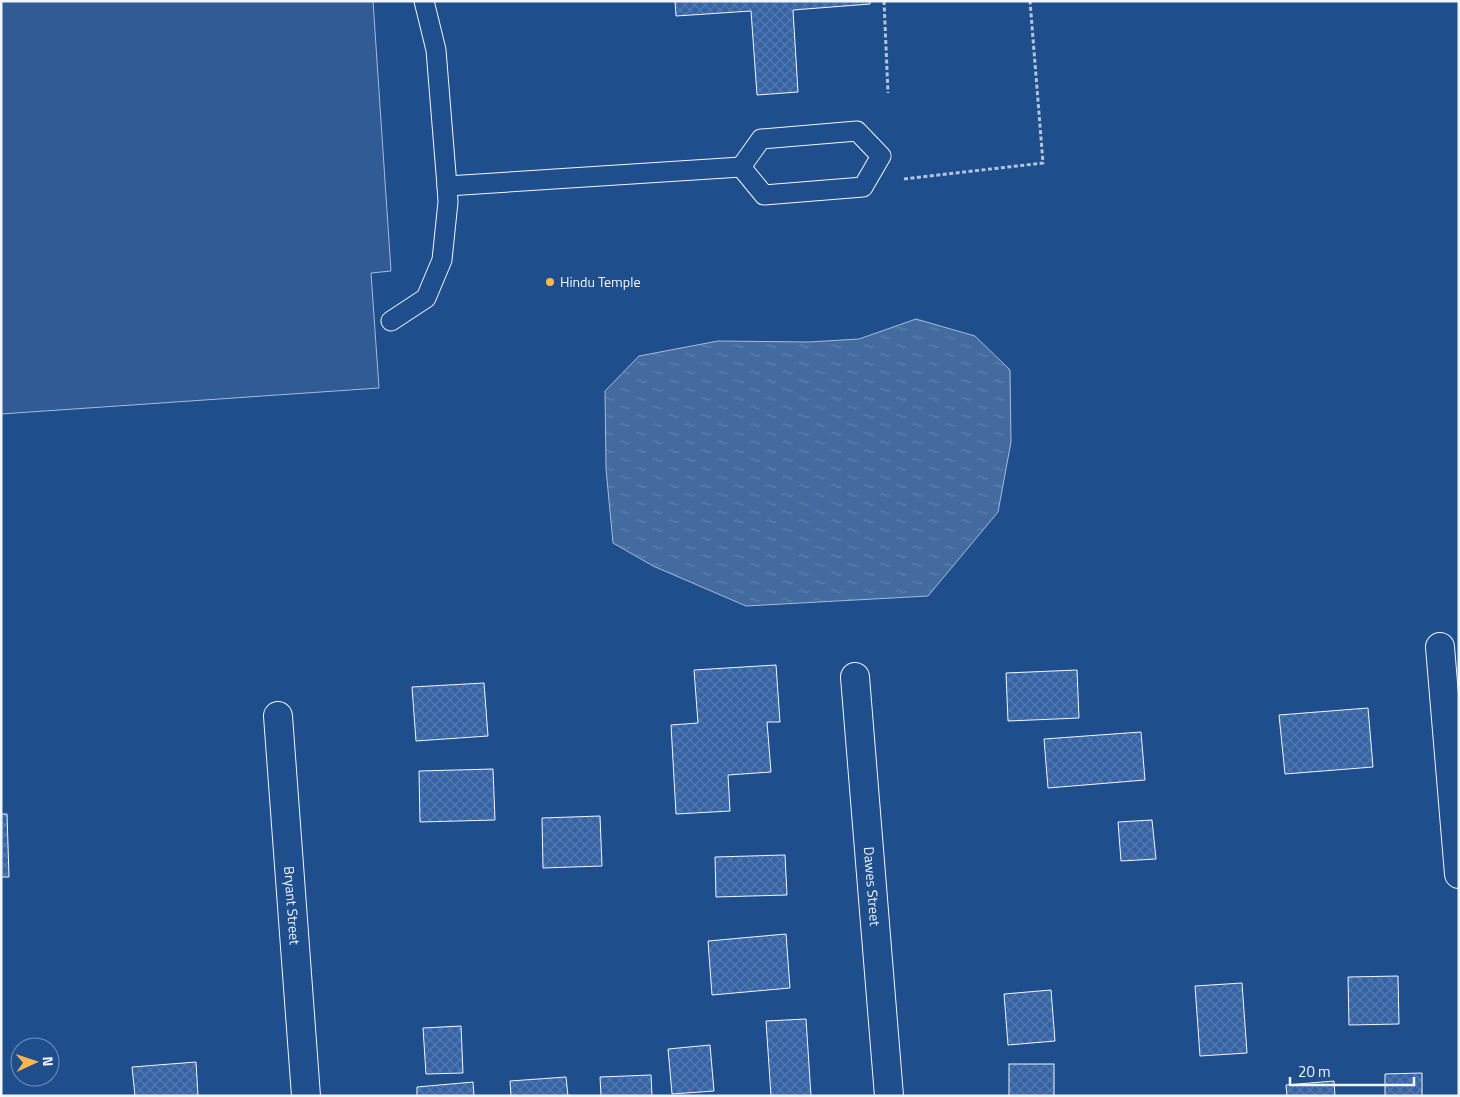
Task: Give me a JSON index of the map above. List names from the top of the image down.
{
  "streets": {
    "street": ["Dawes Street", "Bryant Street"]
  },
  "places": ["Hindu Temple"],
  "scale_bar": "20 m",
  "north": "right"
}
